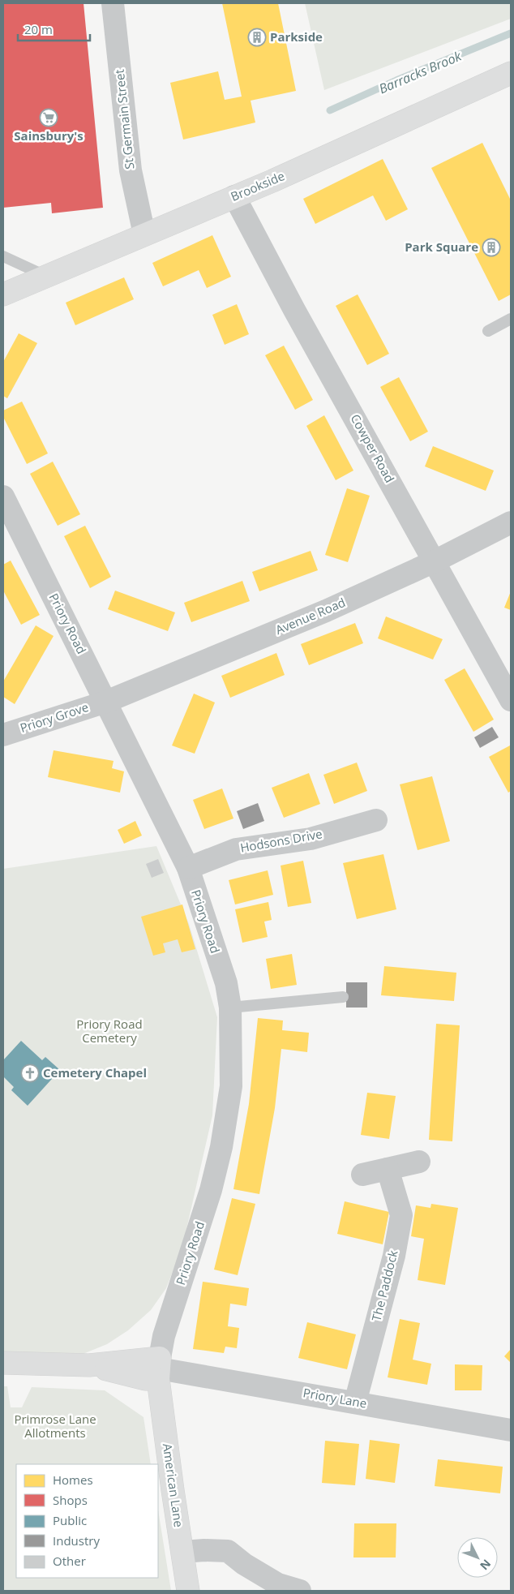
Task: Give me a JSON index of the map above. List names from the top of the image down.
{
  "streets": {
    "main road": ["Brookside", "American Lane"],
    "street": [
      "St Germain Street",
      "Cowper Road",
      "Avenue Road",
      "Priory Road",
      "Priory Grove",
      "Hodsons Drive",
      "The Paddock",
      "Priory Lane"
    ]
  },
  "crossings": [
    ["St Germain Street", "Brookside"],
    ["Brookside", "Cowper Road"],
    ["Cowper Road", "Avenue Road"],
    ["Avenue Road", "Priory Road"],
    ["Avenue Road", "Priory Grove"],
    ["Priory Road", "Priory Grove"],
    ["Priory Road", "Hodsons Drive"],
    ["Priory Road", "Priory Lane"],
    ["Priory Road", "American Lane"],
    ["The Paddock", "Priory Lane"],
    ["Priory Lane", "American Lane"]
  ],
  "water": ["Barracks Brook"],
  "parks": ["Priory Road Cemetery", "Primrose Lane Allotments"],
  "places": {
    "building": ["Parkside", "Park Square"],
    "supermarket": ["Sainsbury's"],
    "church": ["Cemetery Chapel"]
  },
  "legend": [
    "Homes",
    "Shops",
    "Public",
    "Industry",
    "Other"
  ],
  "scale_bar": "20 m",
  "north": "bottom right"
}
